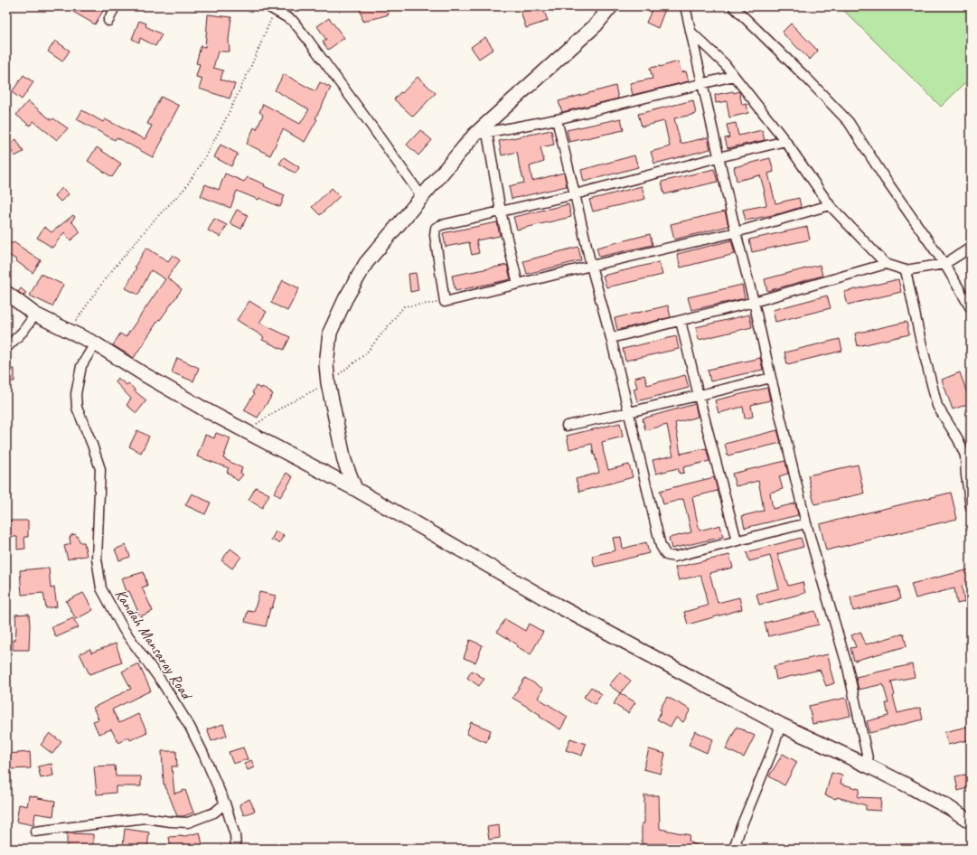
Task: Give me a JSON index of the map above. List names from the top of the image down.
{
  "streets": {
    "street": ["Kandah Mansaray Road"]
  }
}
